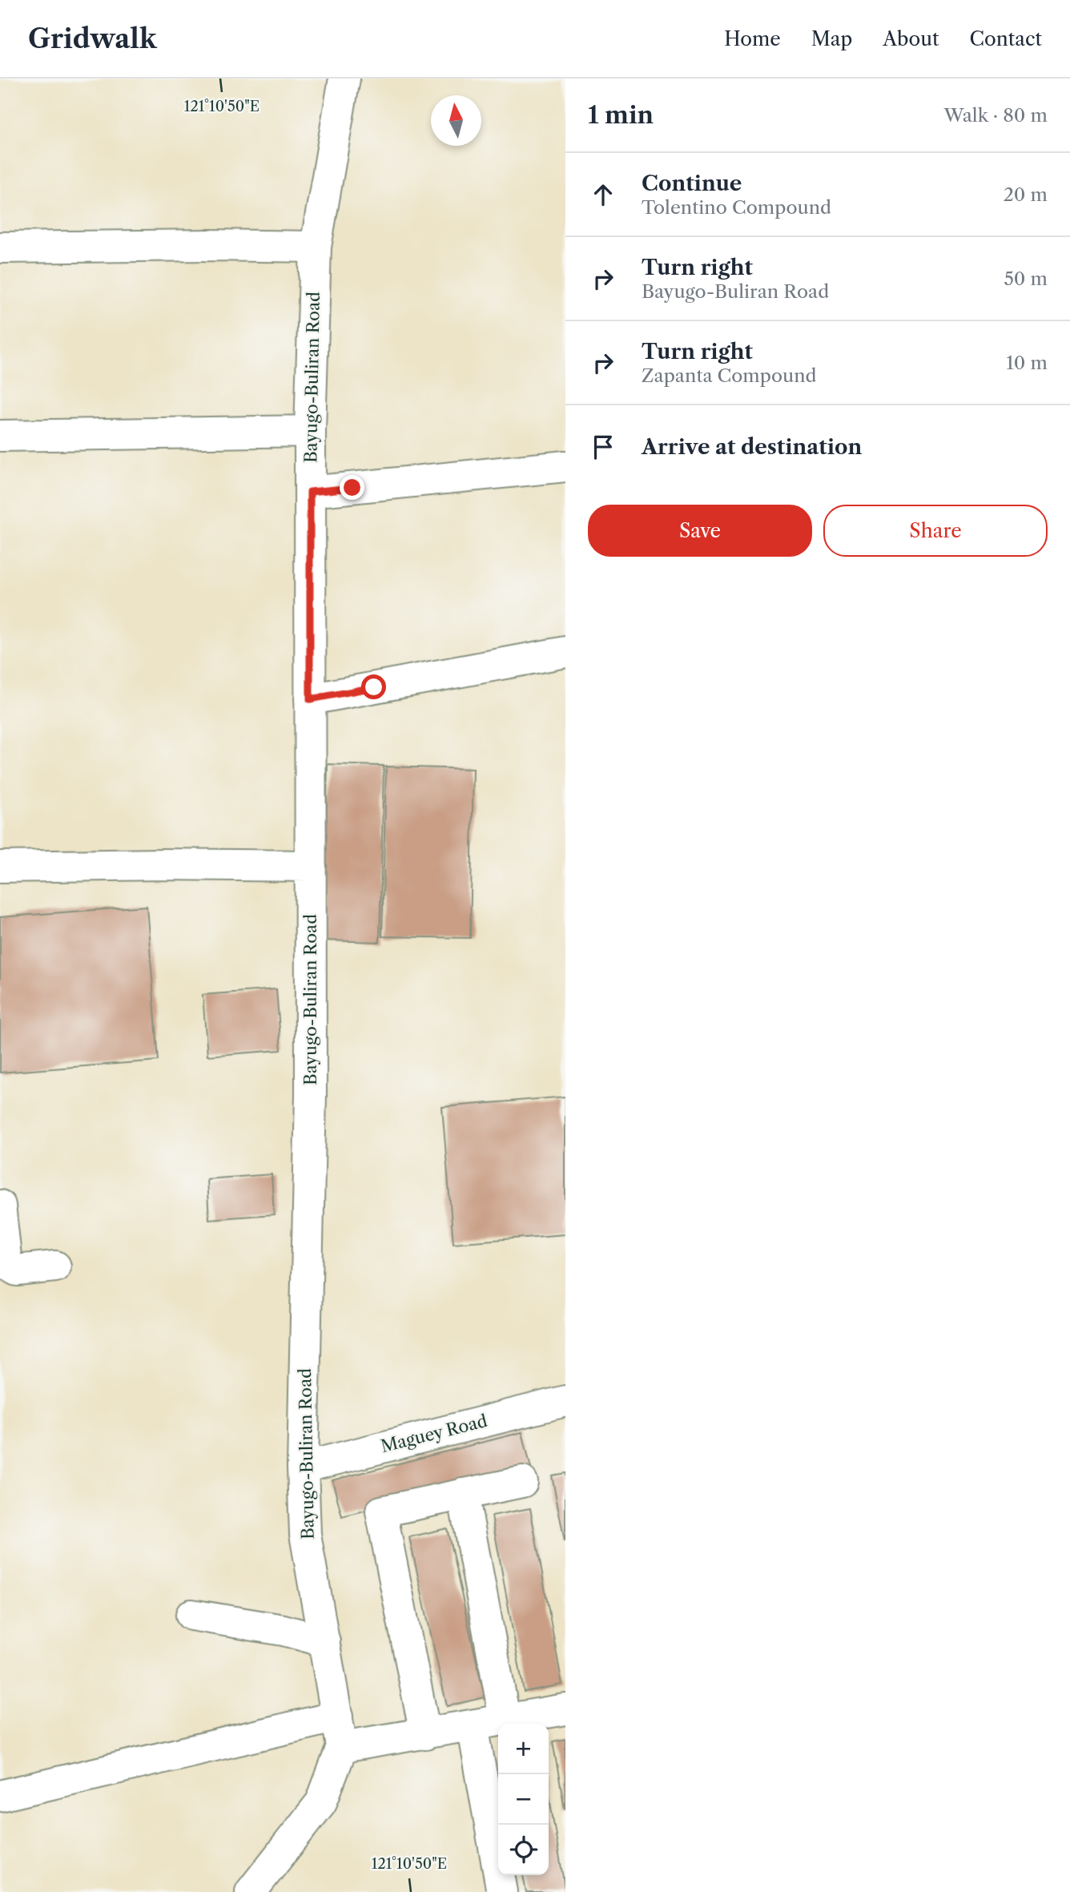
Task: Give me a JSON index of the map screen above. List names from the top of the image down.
{
  "streets": {
    "street": ["Bayugo-Buliran Road", "Maguey Road"]
  },
  "crossings": [
    ["Bayugo-Buliran Road", "Maguey Road"]
  ],
  "north": "top",
  "page": {
    "header": "Gridwalk",
    "nav": [
      "Home",
      "Map",
      "About",
      "Contact"
    ],
    "heading": ["1 min", "Walk · 80 m"],
    "list": [
      ["Continue", "Tolentino Compound", "20 m"],
      ["Turn right", "Bayugo-Buliran Road", "50 m"],
      ["Turn right", "Zapanta Compound", "10 m"],
      "Arrive at destination"
    ],
    "buttons": ["Save", "Share"],
    "map_buttons": ["+", "−"]
  },
  "coordinates": ["121°10'50\"E"]
}
